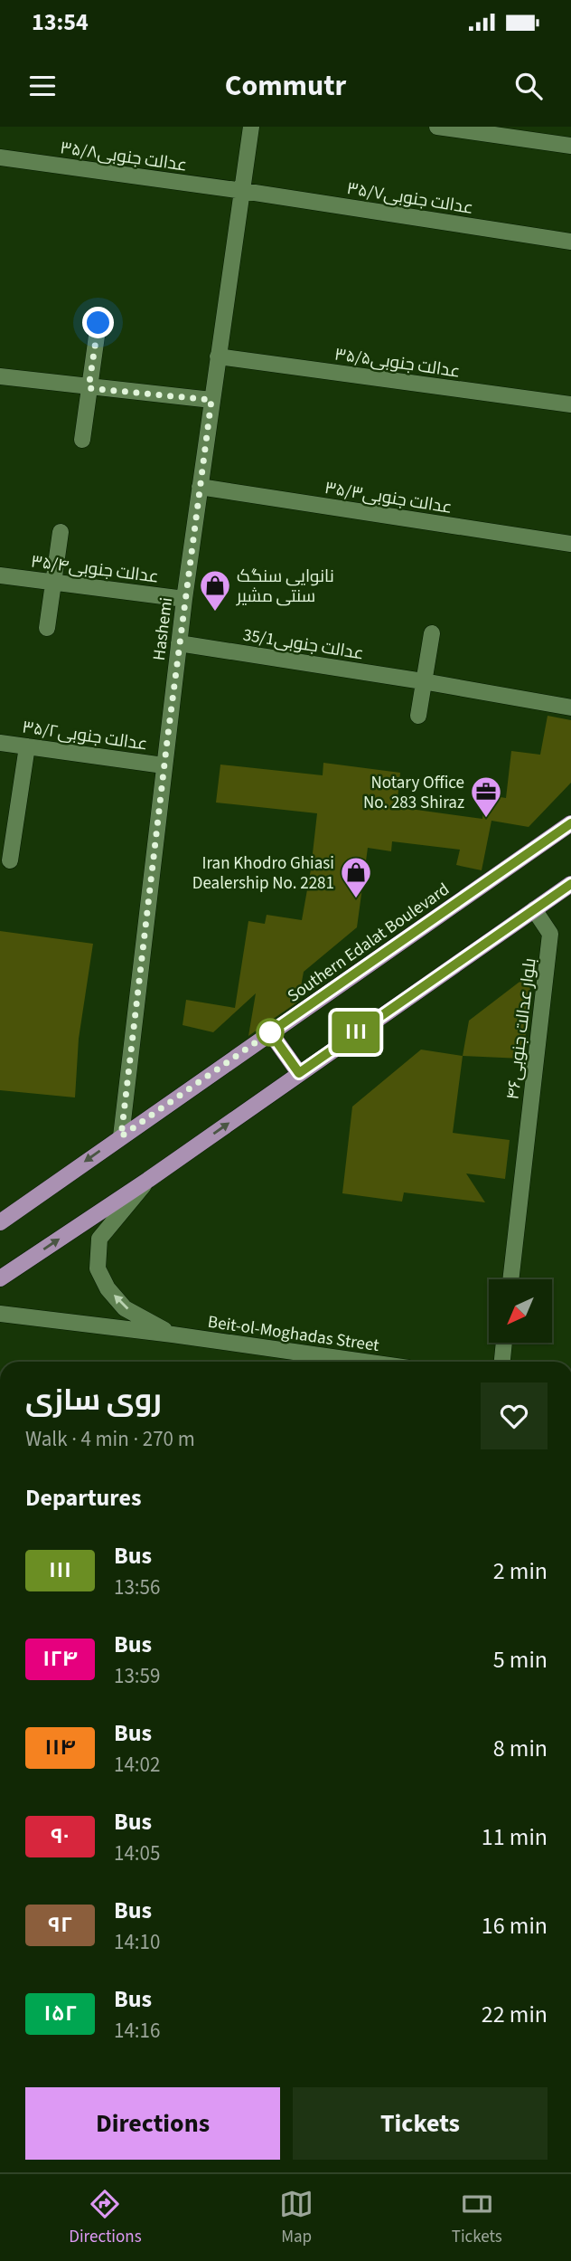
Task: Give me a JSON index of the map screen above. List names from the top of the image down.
{
  "streets": {
    "main road": ["Southern Edalat Boulevard"],
    "street": [
      "عدالت جنوبی۳۵/۸",
      "عدالت جنوبی۳۵/۷",
      "عدالت جنوبی۳۵/۵",
      "عدالت جنوبی۳۵/۳",
      "عدالت جنوبی۳۵/۴",
      "Hashemi",
      "35/1عدالت جنوبی",
      "عدالت جنوبی۳۵/۲",
      "بلوار عدالت جنوبی۴۶",
      "Beit-ol-Moghadas Street"
    ]
  },
  "crossings": [
    ["عدالت جنوبی۳۵/۸", "عدالت جنوبی۳۵/۷"],
    ["عدالت جنوبی۳۵/۸", "Hashemi"],
    ["عدالت جنوبی۳۵/۷", "Hashemi"],
    ["عدالت جنوبی۳۵/۵", "Hashemi"],
    ["عدالت جنوبی۳۵/۳", "Hashemi"],
    ["عدالت جنوبی۳۵/۴", "Hashemi"],
    ["Hashemi", "35/1عدالت جنوبی"],
    ["Hashemi", "عدالت جنوبی۳۵/۲"],
    ["Hashemi", "Southern Edalat Boulevard"]
  ],
  "places": {
    "shop": ["نانوایی سنگک سنتی مشیر", "Iran Khodro Ghiasi Dealership No. 2281"],
    "office": ["Notary Office No. 283 Shiraz"]
  },
  "lines": ["bus line ۱۱۱"],
  "north": "bottom left",
  "page": {
    "status": "13:54",
    "header": "Commutr",
    "on_map": "۱۱۱",
    "heading": [
      ["روی سازی", "Walk · 4 min · 270 m"],
      "Departures"
    ],
    "list": [
      {
        "mark": "۱۱۱",
        "name": "Bus",
        "note": "13:56",
        "value": "2 min"
      },
      {
        "mark": "۱۲۴",
        "name": "Bus",
        "note": "13:59",
        "value": "5 min"
      },
      {
        "mark": "۱۱۴",
        "name": "Bus",
        "note": "14:02",
        "value": "8 min"
      },
      {
        "mark": "۹۰",
        "name": "Bus",
        "note": "14:05",
        "value": "11 min"
      },
      {
        "mark": "۹۲",
        "name": "Bus",
        "note": "14:10",
        "value": "16 min"
      },
      {
        "mark": "۱۵۲",
        "name": "Bus",
        "note": "14:16",
        "value": "22 min"
      }
    ],
    "buttons": ["Directions", "Tickets"],
    "tabs": ["Directions", "Map", "Tickets"]
  }
}
